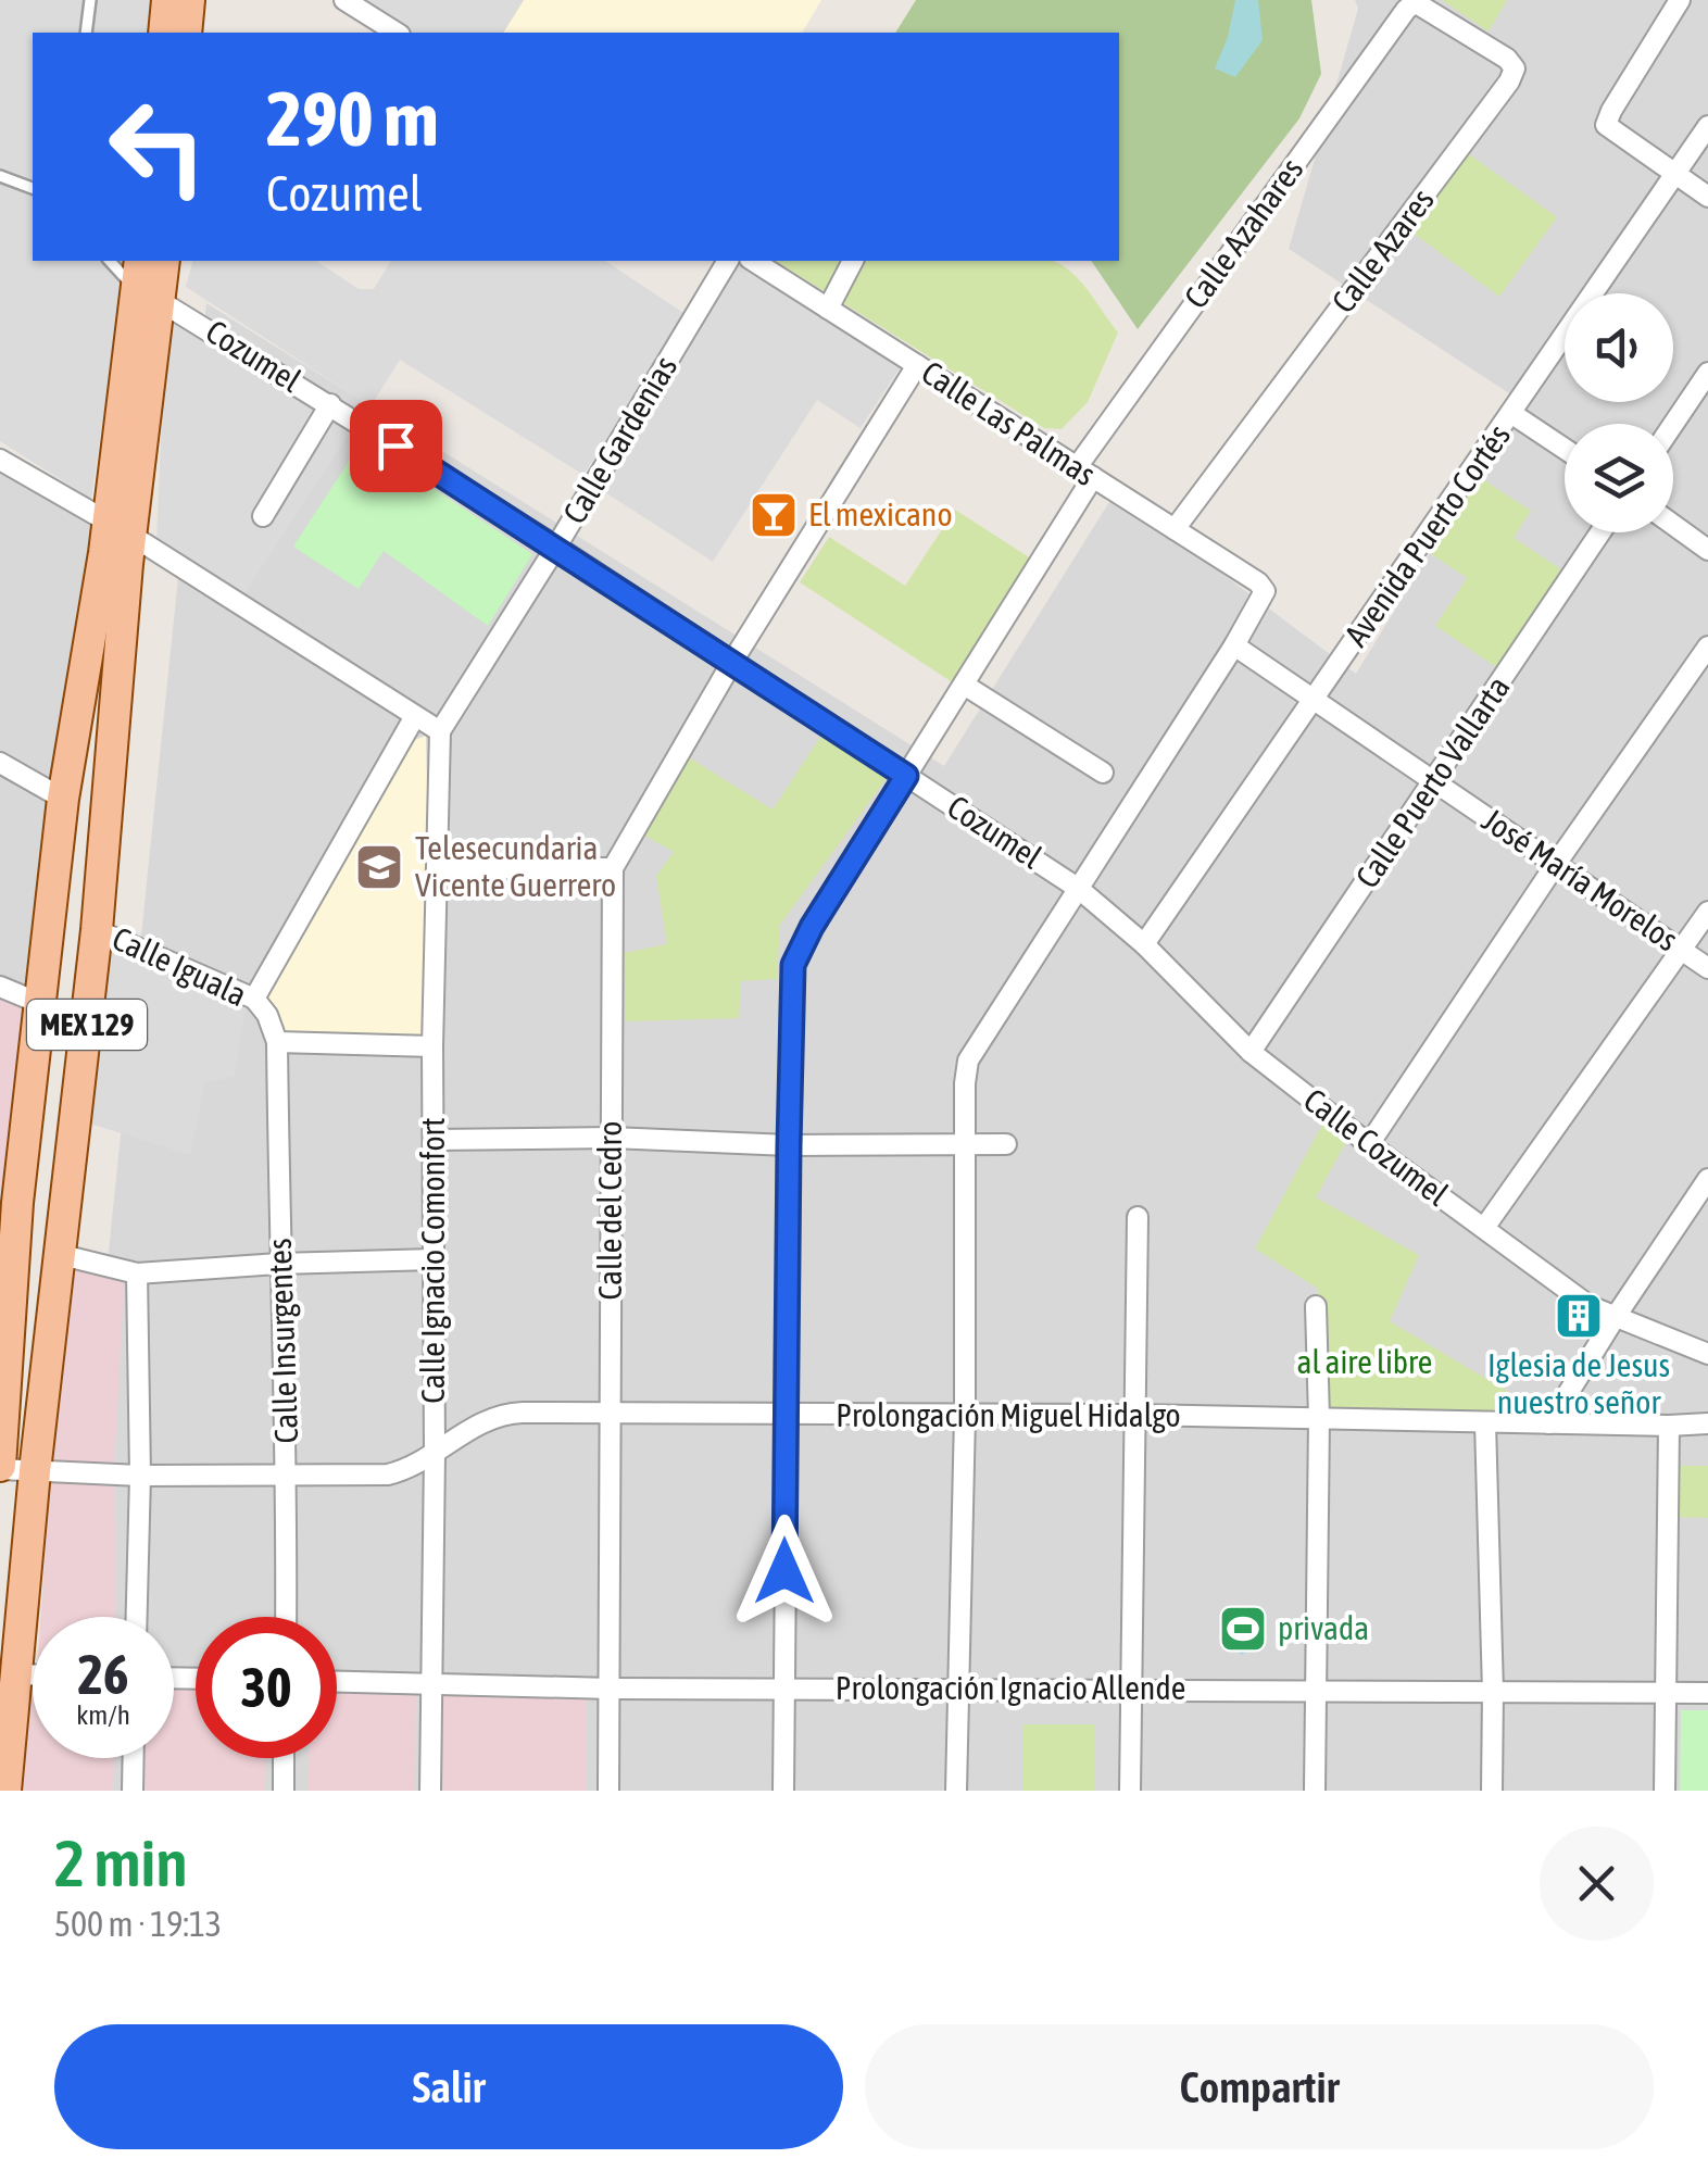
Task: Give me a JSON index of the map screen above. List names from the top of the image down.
{
  "streets": {
    "main road": ["MEX 129"],
    "street": [
      "Calle Azahares",
      "Calle Azares",
      "Cozumel",
      "Calle Las Palmas",
      "Calle Gardenias",
      "Avenida Puerto Cortés",
      "Calle Puerto Vallarta",
      "José María Morelos",
      "Calle Iguala",
      "Calle Cozumel",
      "Calle del Cedro",
      "Calle Ignacio Comonfort",
      "Calle Insurgentes",
      "Prolongación Miguel Hidalgo",
      "Prolongación Ignacio Allende"
    ]
  },
  "crossings": [
    ["Calle Azahares", "Calle Azares"],
    ["Calle Azahares", "Cozumel"],
    ["Calle Azahares", "Calle Las Palmas"],
    ["Calle Azahares", "Prolongación Miguel Hidalgo"],
    ["Calle Azahares", "Prolongación Ignacio Allende"],
    ["Calle Azares", "Calle Las Palmas"],
    ["Cozumel", "Calle Gardenias"],
    ["Cozumel", "MEX 129"],
    ["Cozumel", "Calle Cozumel"],
    ["Cozumel", "Calle del Cedro"],
    ["Calle Las Palmas", "José María Morelos"],
    ["Calle Las Palmas", "Calle del Cedro"],
    ["Calle Gardenias", "Calle Ignacio Comonfort"],
    ["Avenida Puerto Cortés", "José María Morelos"],
    ["Avenida Puerto Cortés", "Calle Cozumel"],
    ["Calle Puerto Vallarta", "José María Morelos"],
    ["Calle Puerto Vallarta", "Calle Cozumel"],
    ["Calle Iguala", "MEX 129"],
    ["Calle Iguala", "Calle Insurgentes"],
    ["MEX 129", "Prolongación Miguel Hidalgo"],
    ["Calle del Cedro", "Prolongación Miguel Hidalgo"],
    ["Calle del Cedro", "Prolongación Ignacio Allende"],
    ["Calle Ignacio Comonfort", "Prolongación Miguel Hidalgo"],
    ["Calle Ignacio Comonfort", "Prolongación Ignacio Allende"],
    ["Calle Insurgentes", "Prolongación Miguel Hidalgo"]
  ],
  "parks": ["al aire libre"],
  "places": {
    "bar": ["El mexicano"],
    "school or university": ["Telesecundaria Vicente Guerrero"],
    "building": ["Iglesia de Jesus nuestro señor"],
    "sports": ["privada"]
  },
  "page": {
    "turn": ["290 m", "Cozumel"],
    "speed": "26 km/h",
    "limit": "30",
    "heading": ["2 min", "500 m · 19:13"],
    "buttons": ["Salir", "Compartir"]
  }
}
